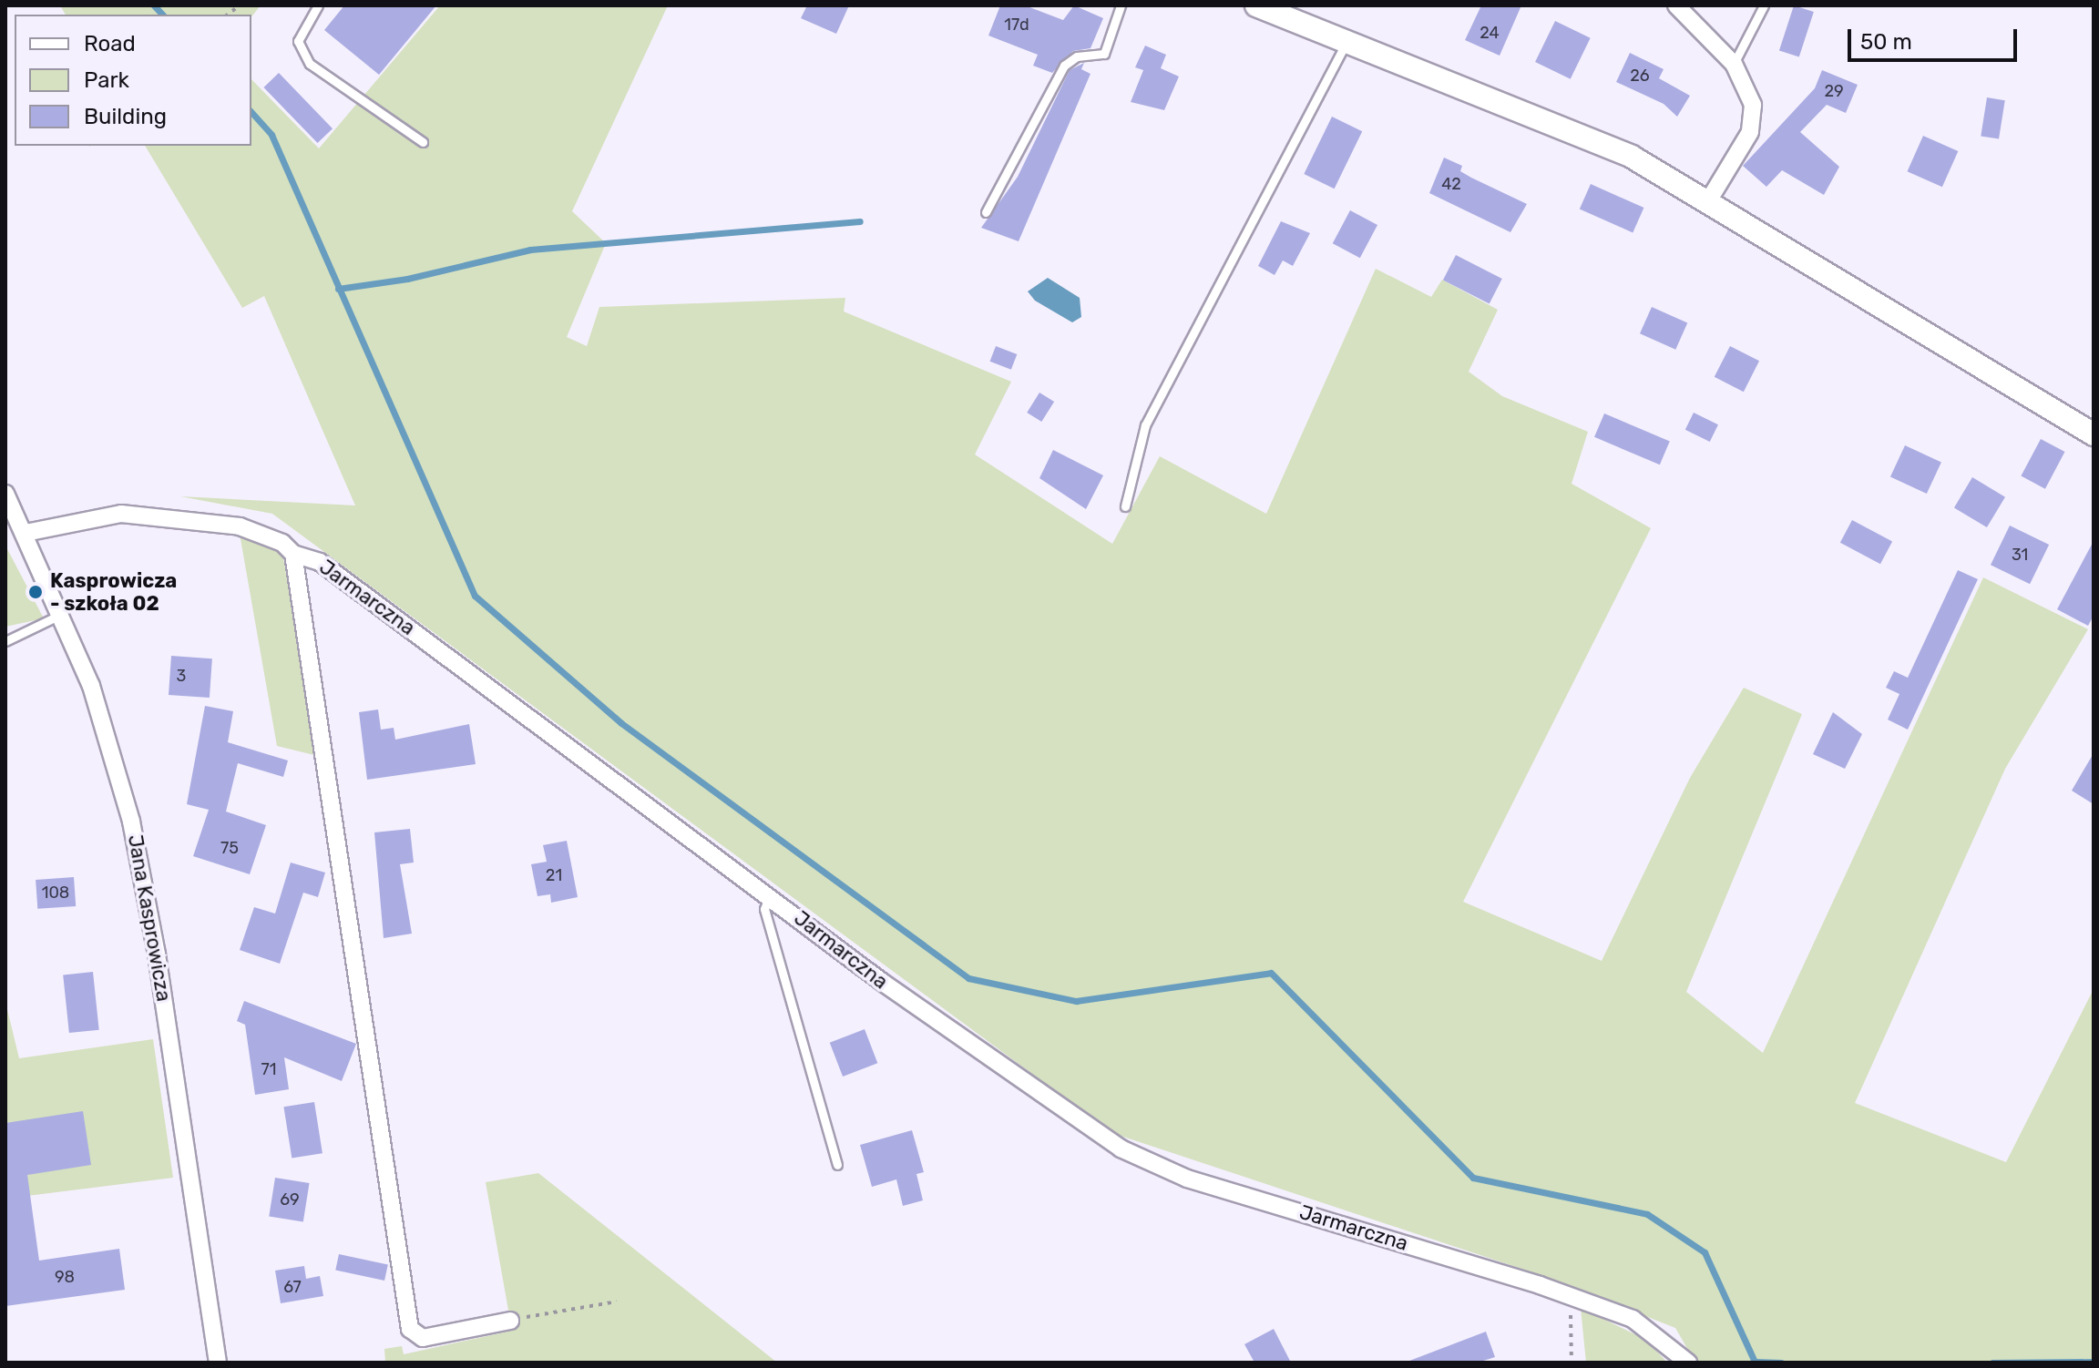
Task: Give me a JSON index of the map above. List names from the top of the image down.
{
  "streets": {
    "street": ["Jarmarczna", "Jana Kasprowicza"]
  },
  "crossings": [
    ["Jarmarczna", "Jana Kasprowicza"]
  ],
  "places": ["Kasprowicza - szkoła 02"],
  "house_numbers": [
    "17d",
    "24",
    "26",
    "29",
    "42",
    "31",
    "3",
    "75",
    "21",
    "108",
    "71",
    "69",
    "98",
    "67"
  ],
  "legend": ["Road", "Park", "Building"],
  "scale_bar": "50 m"
}
